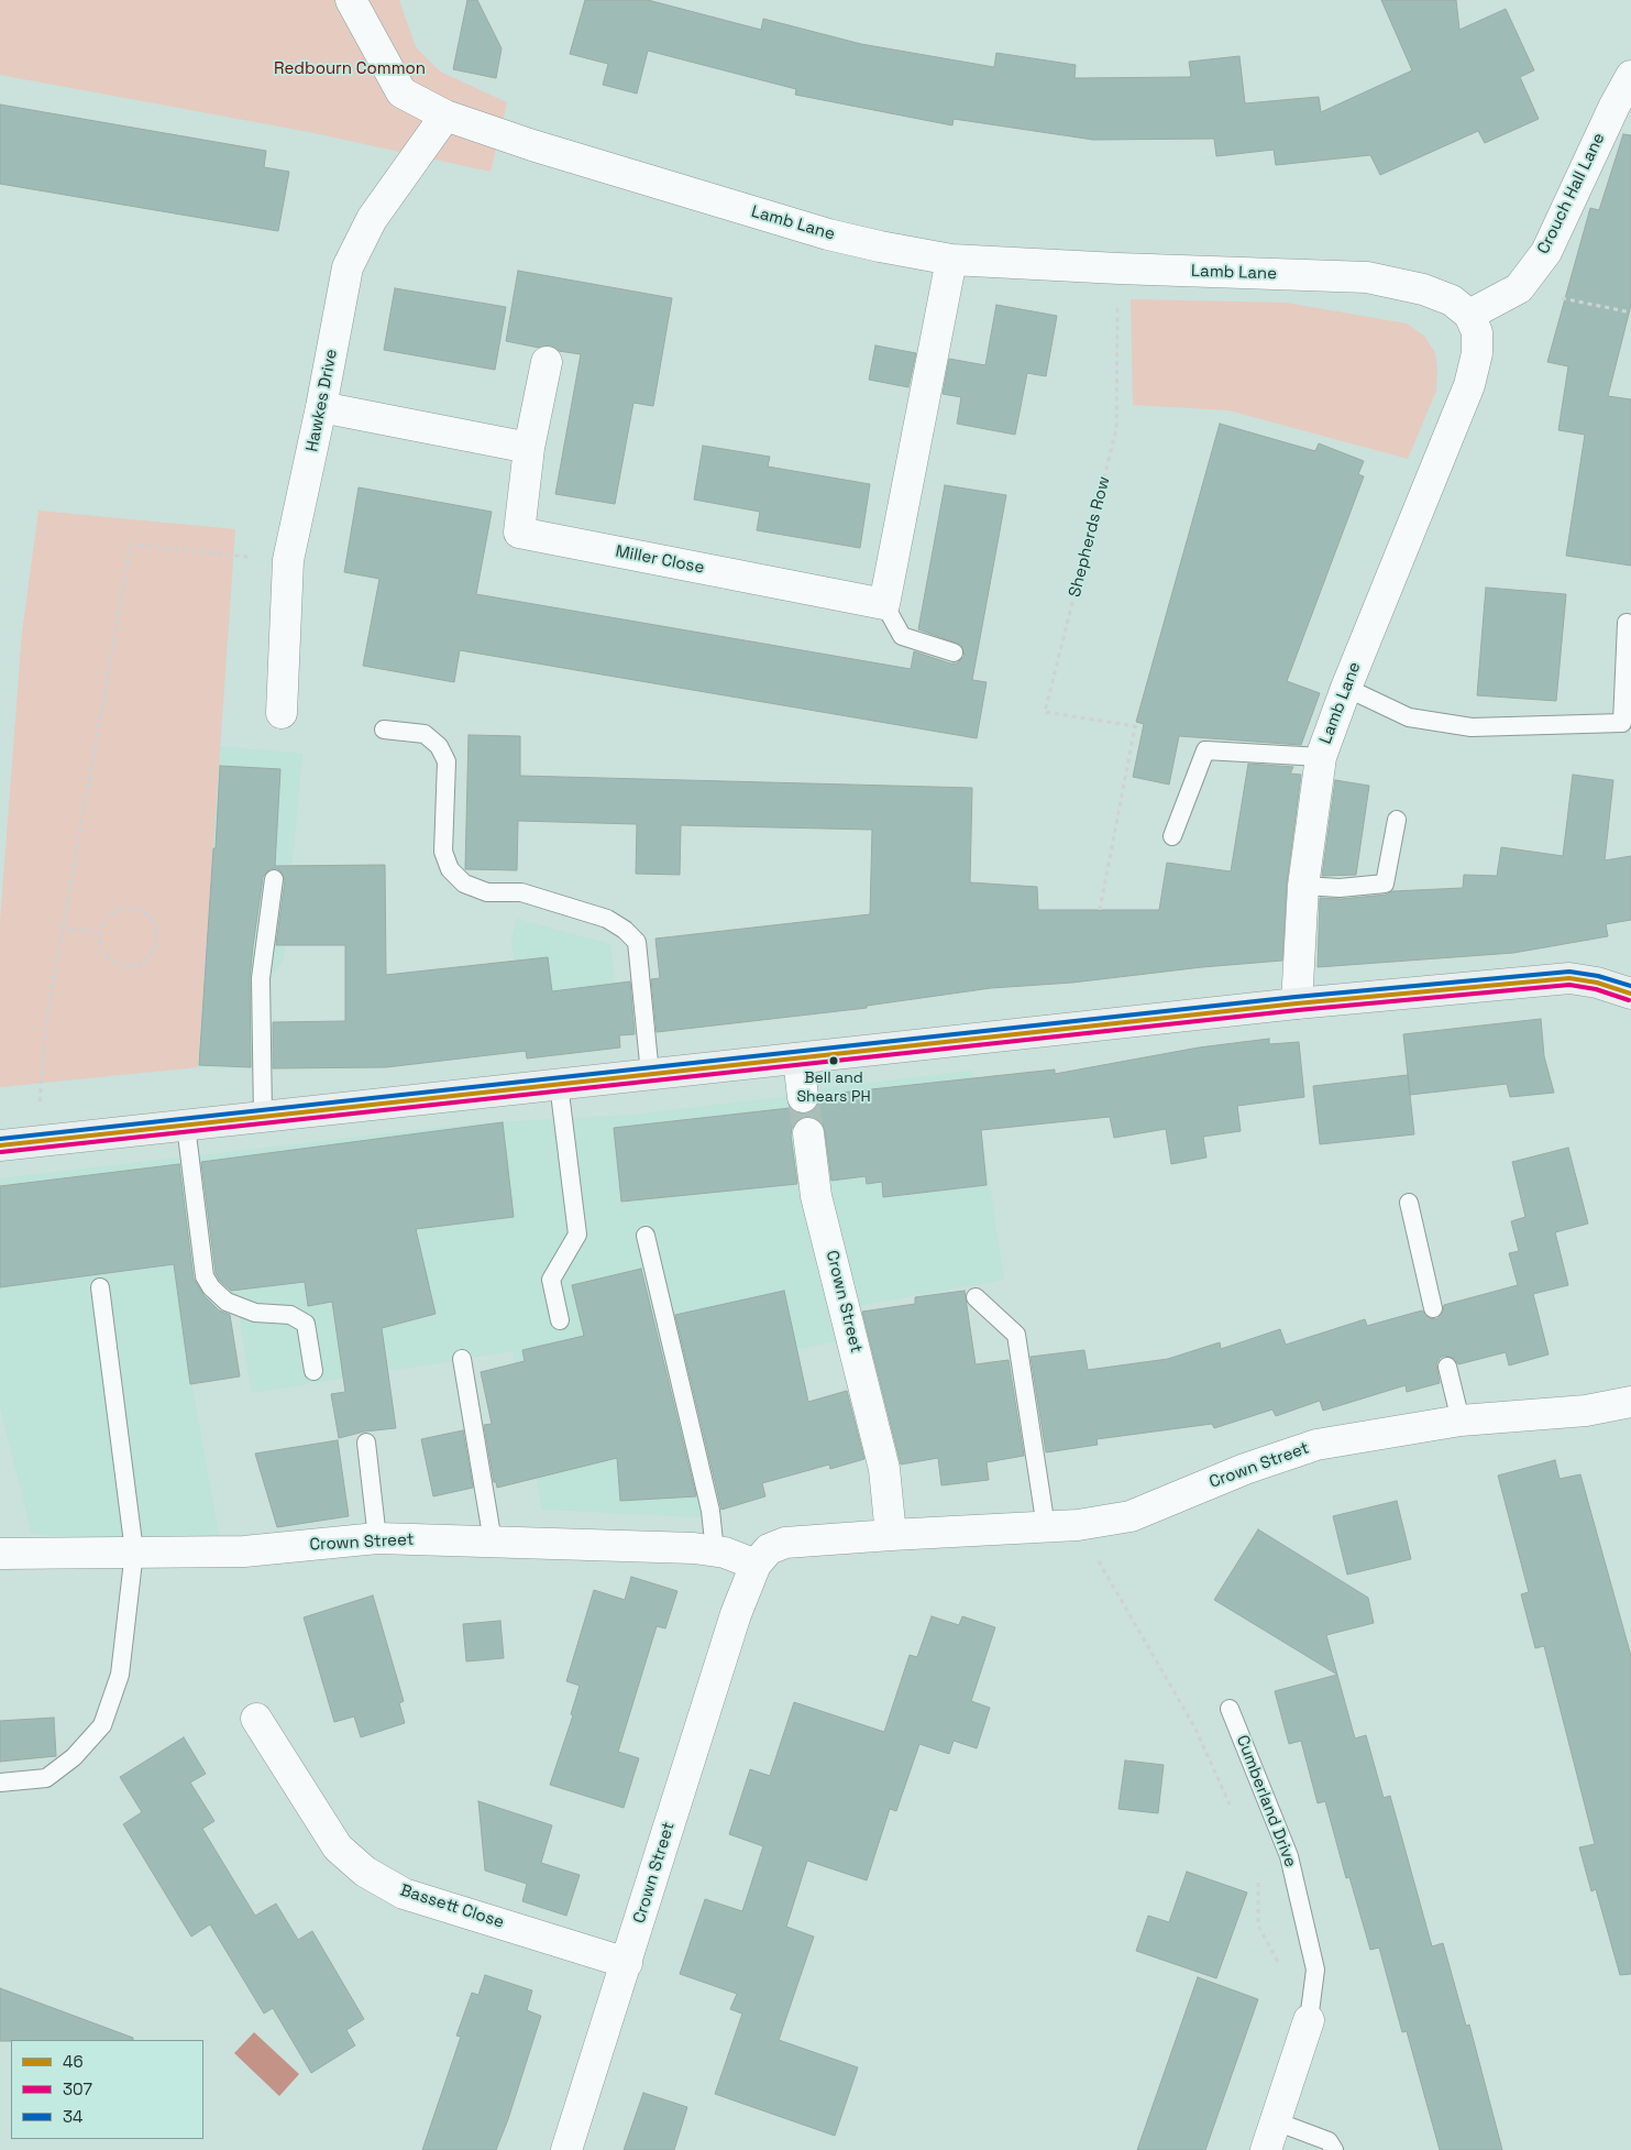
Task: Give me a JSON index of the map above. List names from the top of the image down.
{
  "streets": {
    "street": [
      "Crouch Hall Lane",
      "Lamb Lane",
      "Hawkes Drive",
      "Miller Close",
      "Crown Street",
      "Cumberland Drive",
      "Bassett Close"
    ],
    "path": ["Shepherds Row"]
  },
  "crossings": [
    ["Crouch Hall Lane", "Lamb Lane"],
    ["Lamb Lane", "Hawkes Drive"],
    ["Lamb Lane", "Shepherds Row"],
    ["Crown Street", "Bassett Close"]
  ],
  "parks": ["Redbourn Common"],
  "places": ["Bell and Shears PH"],
  "lines": ["transit line 34", "transit line 46", "transit line 307"],
  "legend": ["46", "307", "34"]
}
